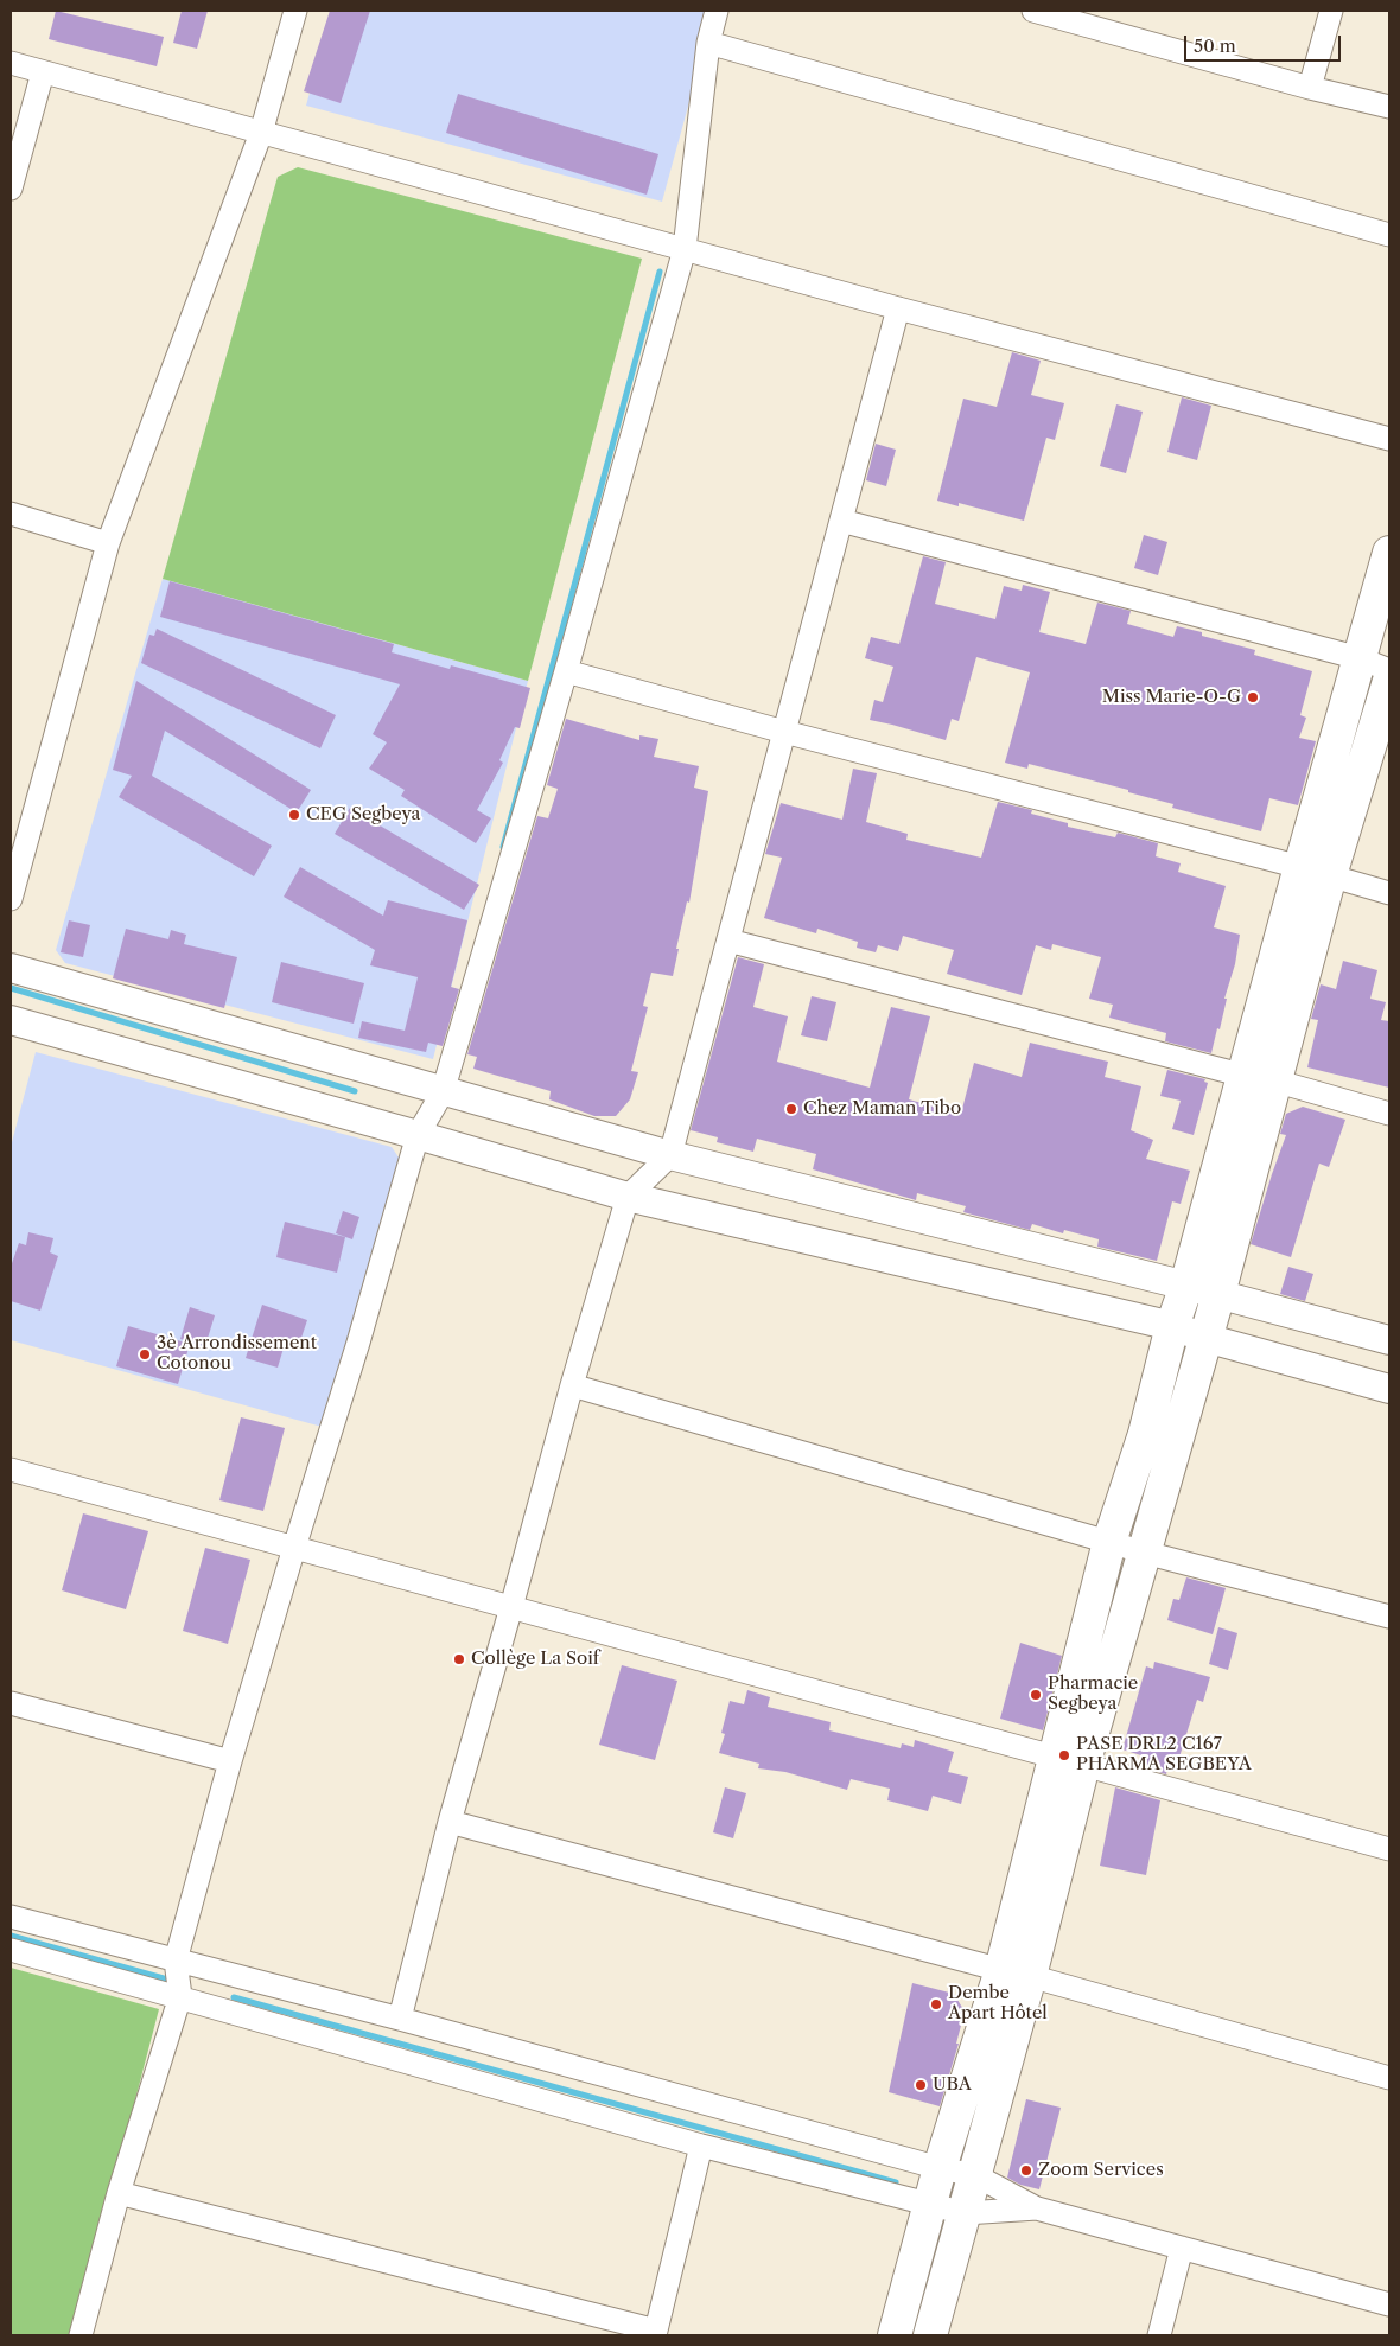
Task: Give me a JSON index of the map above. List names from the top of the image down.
{
  "places": [
    "Miss Marie-O-G",
    "CEG Segbeya",
    "Chez Maman Tibo",
    "3è Arrondissement Cotonou",
    "Collège La Soif",
    "Pharmacie Segbeya",
    "PASE DRL2 C167 PHARMA SEGBEYA",
    "Dembe Apart Hôtel",
    "UBA",
    "Zoom Services"
  ],
  "scale_bar": "50 m"
}
